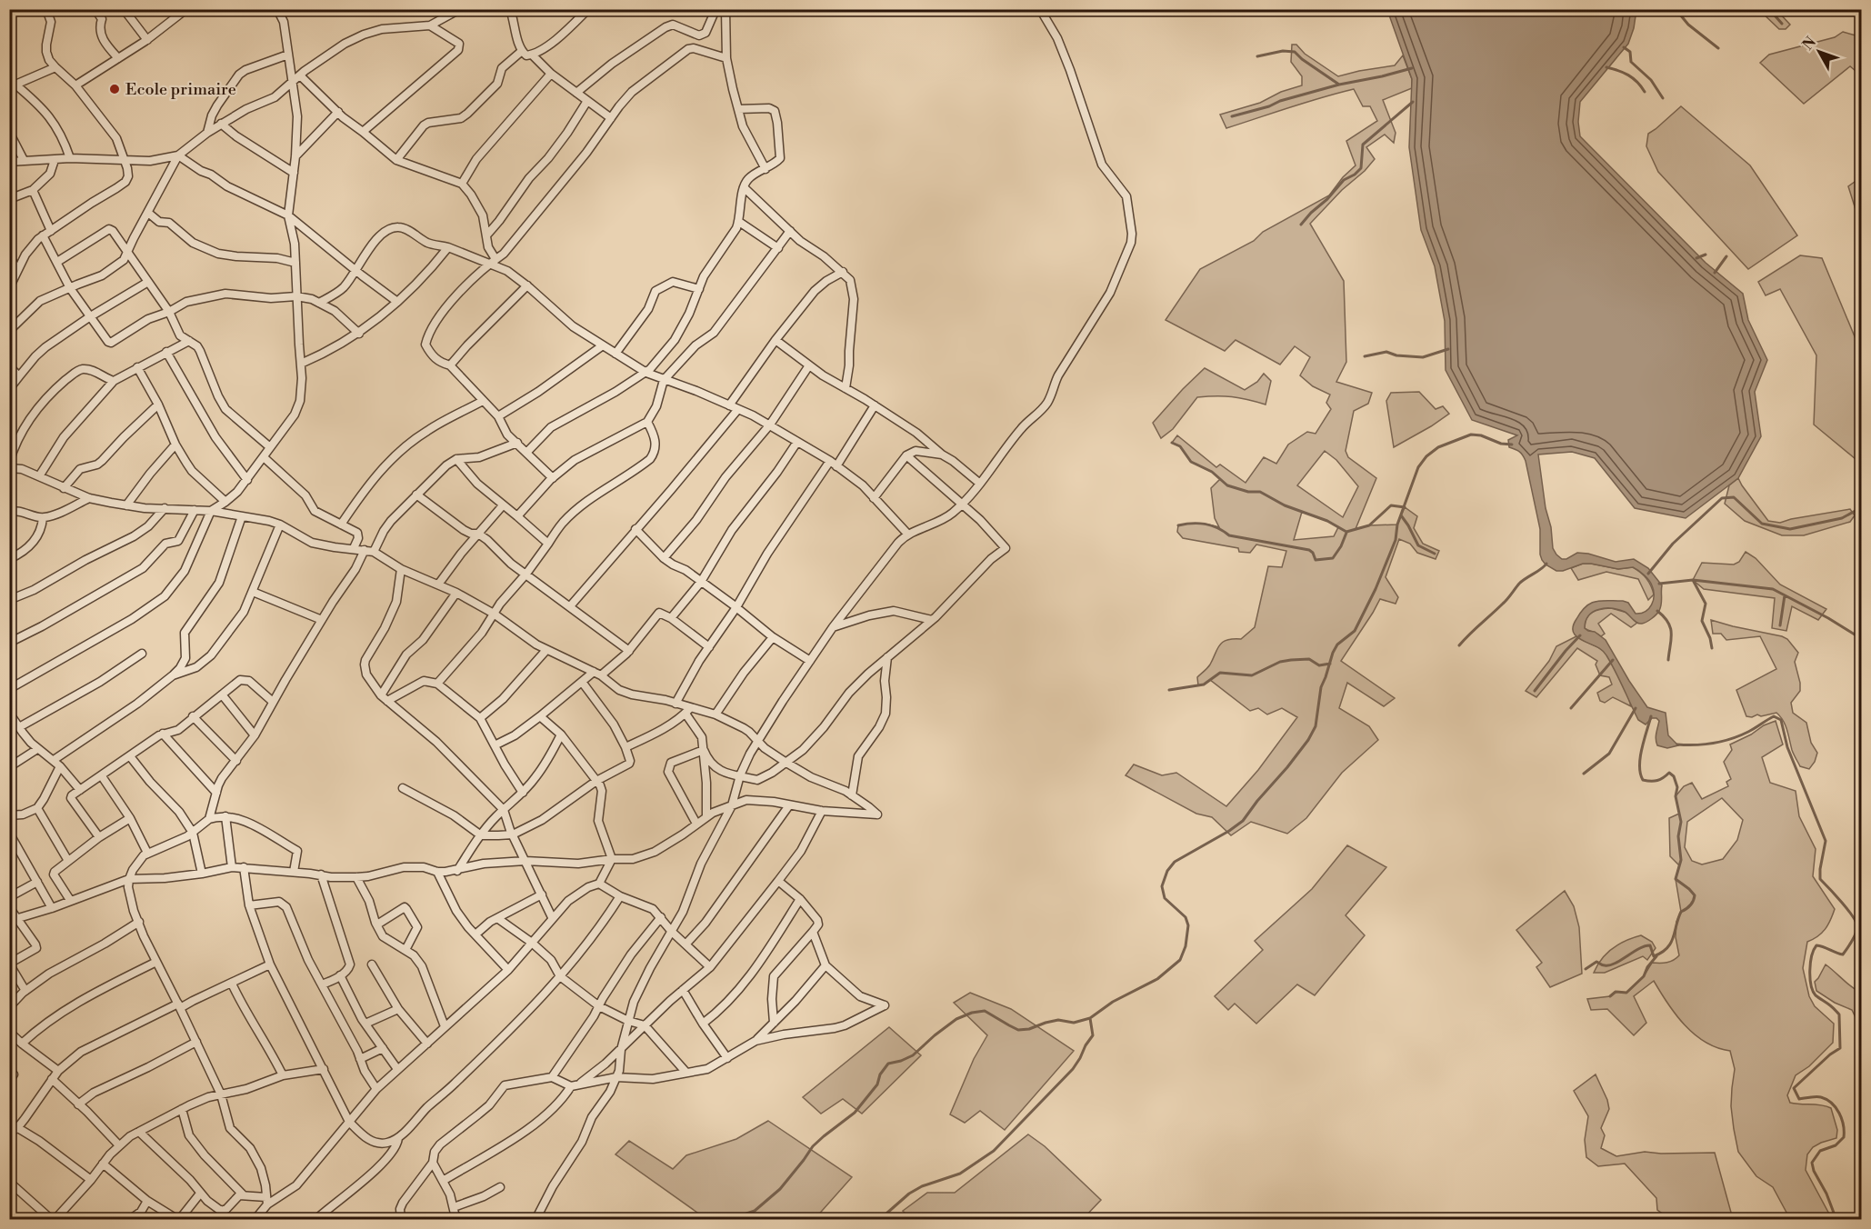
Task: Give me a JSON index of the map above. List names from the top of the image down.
{
  "places": ["Ecole primaire"],
  "north": "top left"
}
